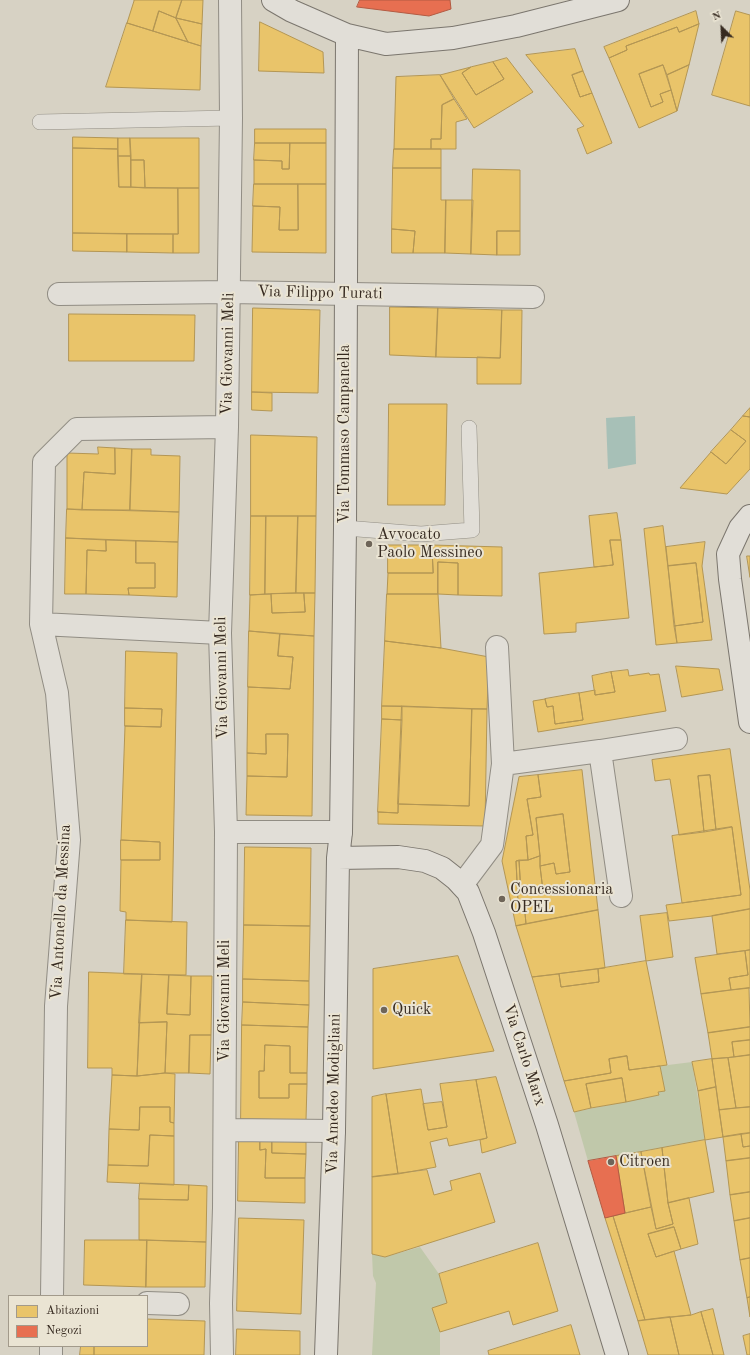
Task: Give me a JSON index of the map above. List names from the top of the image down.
{
  "streets": {
    "street": [
      "Via Filippo Turati",
      "Via Giovanni Meli",
      "Via Tommaso Campanella",
      "Via Antonello da Messina",
      "Via Carlo Marx",
      "Via Amedeo Modigliani"
    ]
  },
  "crossings": [
    ["Via Filippo Turati", "Via Giovanni Meli"],
    ["Via Filippo Turati", "Via Tommaso Campanella"],
    ["Via Giovanni Meli", "Via Antonello da Messina"],
    ["Via Tommaso Campanella", "Via Amedeo Modigliani"],
    ["Via Carlo Marx", "Via Amedeo Modigliani"]
  ],
  "places": [
    "Avvocato Paolo Messineo",
    "Concessionaria OPEL",
    "Quick",
    "Citroen"
  ],
  "legend": ["Abitazioni", "Negozi"],
  "north": "top left"
}
